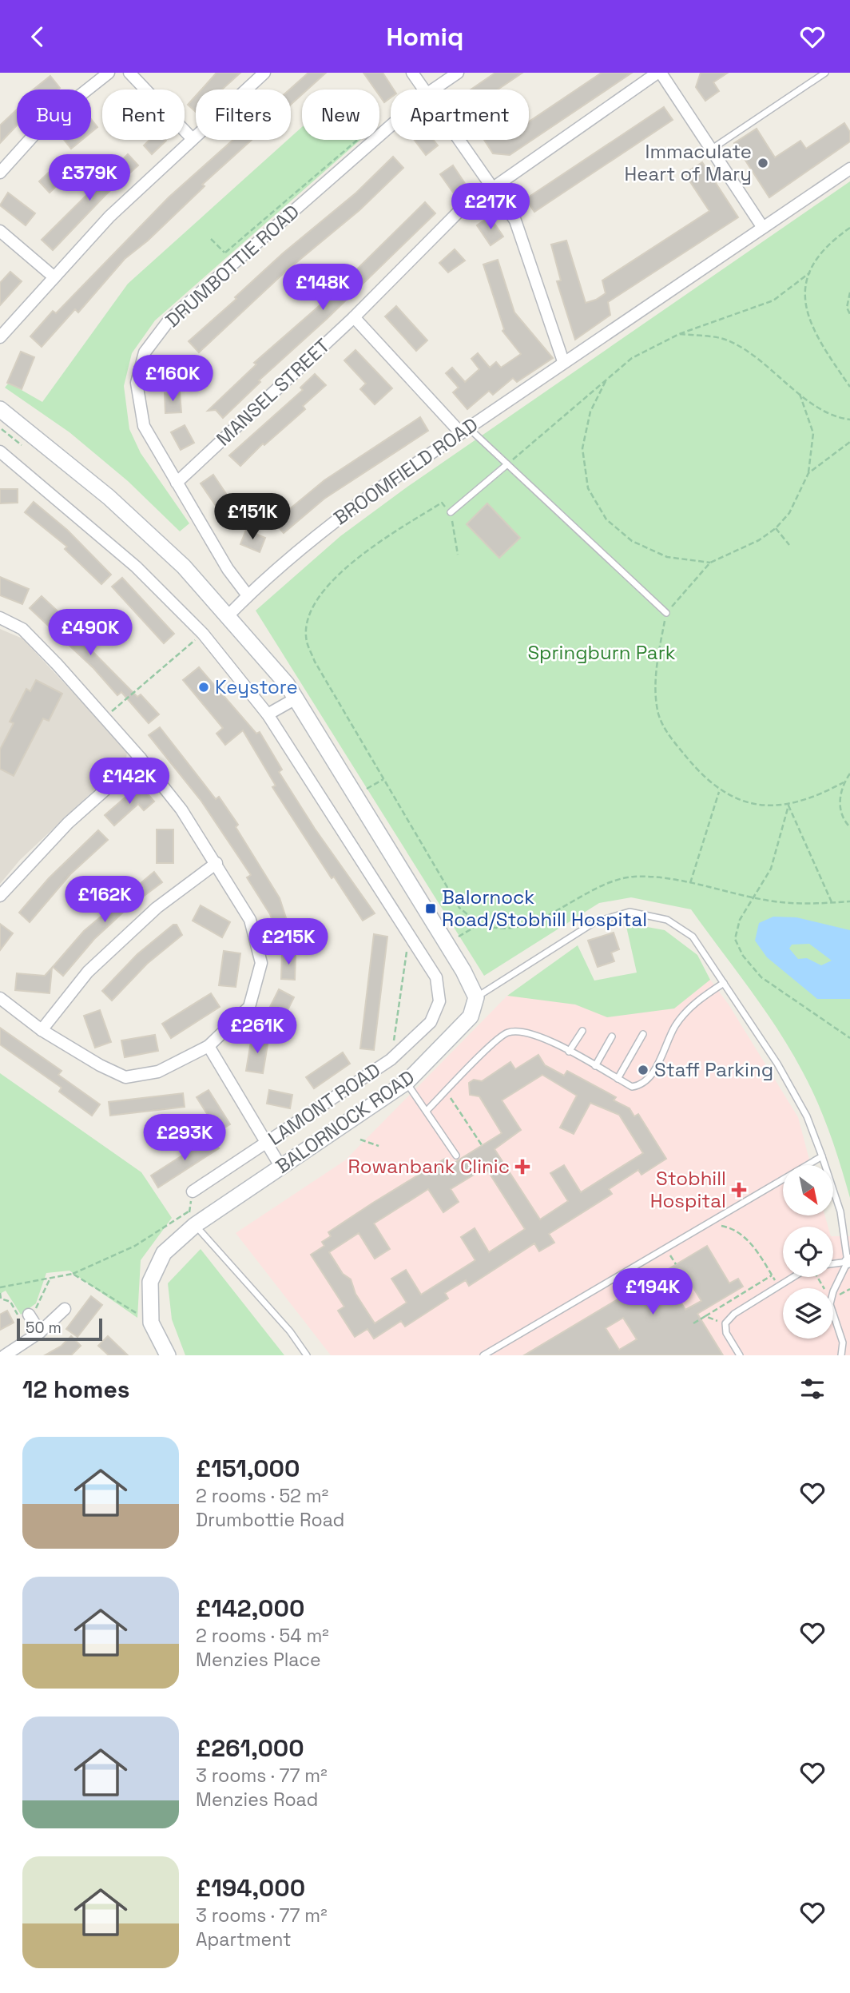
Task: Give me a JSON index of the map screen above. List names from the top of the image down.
{
  "streets": {
    "street": [
      "DRUMBOTTIE ROAD",
      "MANSEL STREET",
      "BROOMFIELD ROAD",
      "LAMONT ROAD",
      "BALORNOCK ROAD"
    ]
  },
  "crossings": [
    ["DRUMBOTTIE ROAD", "MANSEL STREET"],
    ["DRUMBOTTIE ROAD", "BROOMFIELD ROAD"]
  ],
  "parks": ["Springburn Park"],
  "places": {
    "other": ["Immaculate Heart of Mary", "Keystore", "Staff Parking"],
    "transit": ["Balornock Road/Stobhill Hospital"],
    "health": ["Rowanbank Clinic", "Stobhill Hospital"]
  },
  "scale_bar": "50 m",
  "north": "bottom right",
  "page": {
    "header": "Homiq",
    "chip": [
      "Buy",
      "Rent",
      "Filters",
      "New",
      "Apartment"
    ],
    "price": [
      "£379K",
      "£217K",
      "£148K",
      "£160K",
      "£151K",
      "£490K",
      "£142K",
      "£162K",
      "£215K",
      "£261K",
      "£293K",
      "£194K"
    ],
    "scale": "50 m",
    "heading": "12 homes",
    "list": [
      {
        "name": "£151,000",
        "note": "2 rooms · 52 m² · Drumbottie Road"
      },
      {
        "name": "£142,000",
        "note": "2 rooms · 54 m² · Menzies Place"
      },
      {
        "name": "£261,000",
        "note": "3 rooms · 77 m² · Menzies Road"
      },
      {
        "name": "£194,000",
        "note": "3 rooms · 77 m² · Apartment"
      }
    ]
  }
}
